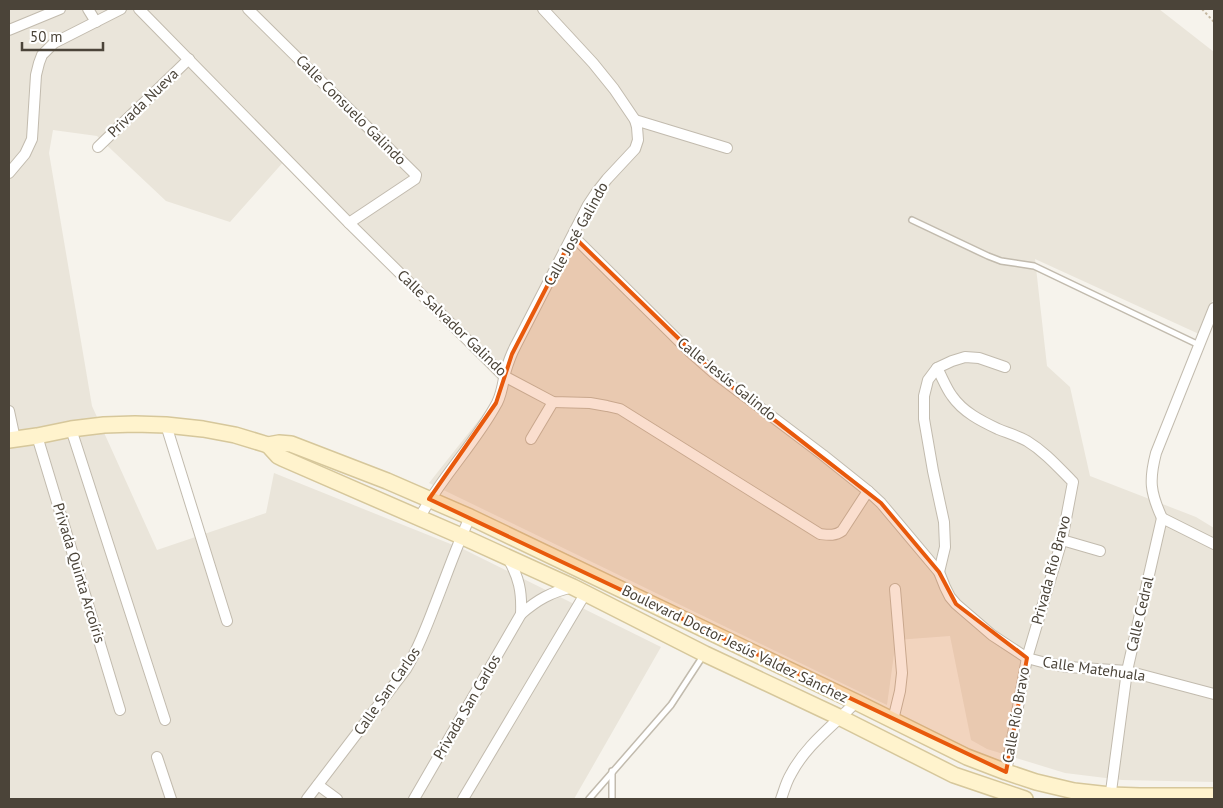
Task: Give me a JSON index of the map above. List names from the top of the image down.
{
  "streets": {
    "main road": ["Boulevard Doctor Jesús Valdez Sánchez"],
    "street": [
      "Privada Nueva",
      "Calle Consuelo Galindo",
      "Calle José Galindo",
      "Calle Salvador Galindo",
      "Calle Jesús Galindo",
      "Privada Río Bravo",
      "Privada Quinta Arcoíris",
      "Calle Cedral",
      "Calle Matehuala",
      "Calle San Carlos",
      "Privada San Carlos",
      "Calle Río Bravo"
    ]
  },
  "crossings": [
    ["Privada Nueva", "Calle Salvador Galindo"],
    ["Calle Consuelo Galindo", "Calle Salvador Galindo"],
    ["Calle José Galindo", "Calle Salvador Galindo"],
    ["Calle José Galindo", "Calle Jesús Galindo"],
    ["Calle José Galindo", "Boulevard Doctor Jesús Valdez Sánchez"],
    ["Calle Salvador Galindo", "Calle Jesús Galindo"],
    ["Calle Salvador Galindo", "Calle Matehuala"],
    ["Calle Jesús Galindo", "Calle Matehuala"],
    ["Privada Río Bravo", "Calle Matehuala"],
    ["Privada Río Bravo", "Calle Río Bravo"],
    ["Privada Quinta Arcoíris", "Boulevard Doctor Jesús Valdez Sánchez"],
    ["Calle Cedral", "Boulevard Doctor Jesús Valdez Sánchez"],
    ["Calle Cedral", "Calle Matehuala"],
    ["Boulevard Doctor Jesús Valdez Sánchez", "Calle San Carlos"],
    ["Boulevard Doctor Jesús Valdez Sánchez", "Privada San Carlos"],
    ["Boulevard Doctor Jesús Valdez Sánchez", "Calle Río Bravo"],
    ["Calle Matehuala", "Calle Río Bravo"]
  ],
  "scale_bar": "50 m"
}
